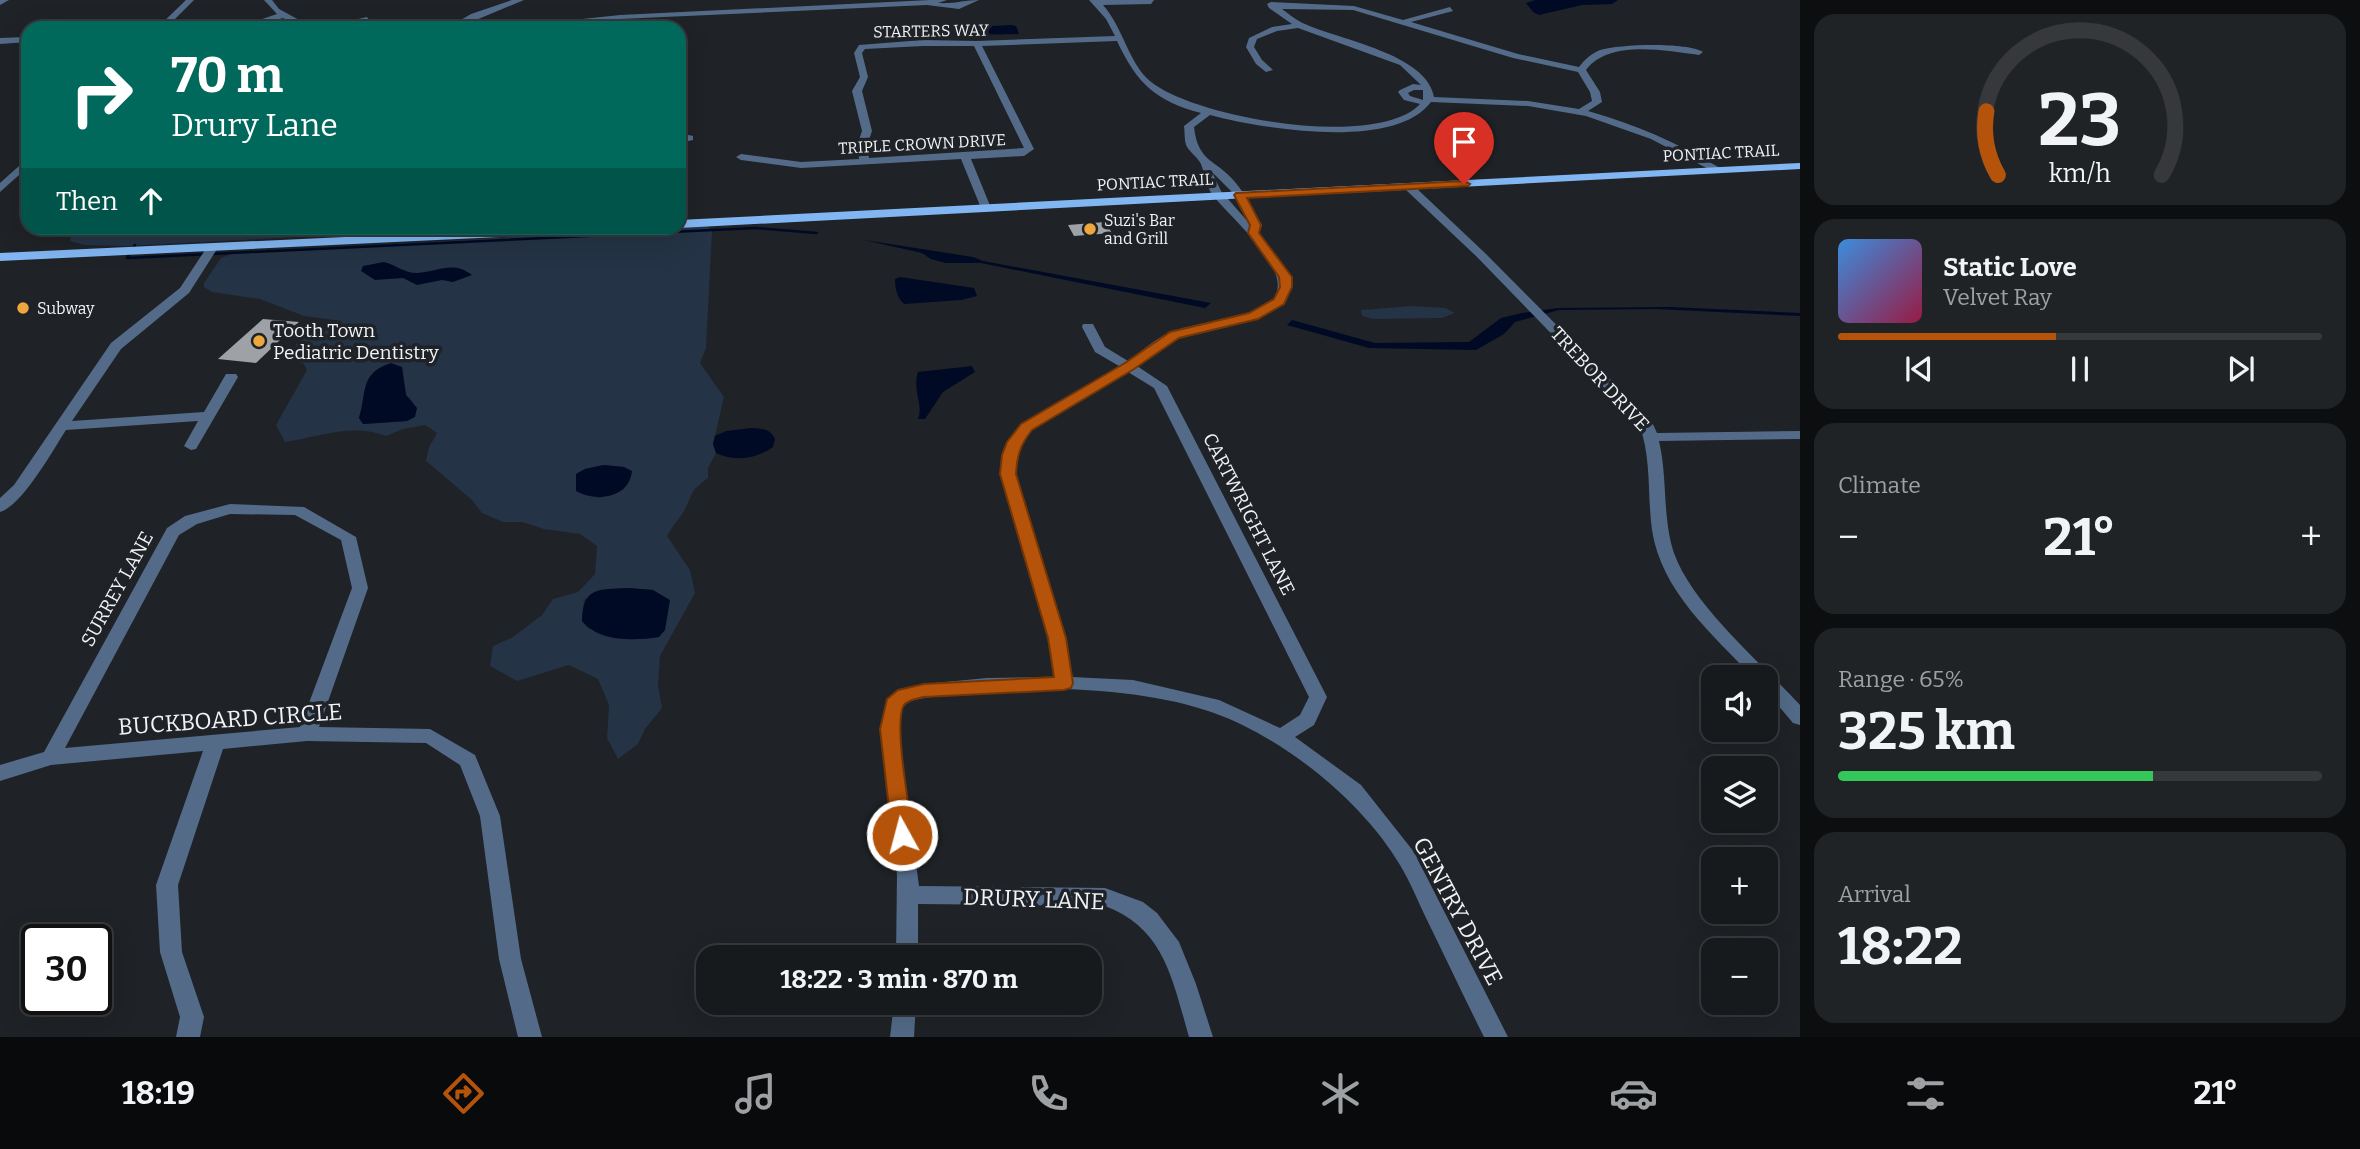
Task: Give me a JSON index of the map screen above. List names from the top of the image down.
{
  "streets": {
    "main road": ["PONTIAC TRAIL"],
    "street": [
      "STARTERS WAY",
      "TRIPLE CROWN DRIVE",
      "TREBOR DRIVE",
      "CARTWRIGHT LANE",
      "SURREY LANE",
      "BUCKBOARD CIRCLE",
      "DRURY LANE",
      "GENTRY DRIVE"
    ]
  },
  "crossings": [
    ["STARTERS WAY", "TRIPLE CROWN DRIVE"],
    ["PONTIAC TRAIL", "TREBOR DRIVE"],
    ["CARTWRIGHT LANE", "GENTRY DRIVE"],
    ["SURREY LANE", "BUCKBOARD CIRCLE"],
    ["DRURY LANE", "GENTRY DRIVE"]
  ],
  "places": ["Suzi's Bar and Grill", "Subway", "Tooth Town Pediatric Dentistry"],
  "page": {
    "turn": ["70 m", "Drury Lane"],
    "then": "Then",
    "song": ["Static Love", "Velvet Ray"],
    "tile": [
      "Climate",
      ["Range · 65%", "325 km"],
      ["Arrival", "18:22"]
    ],
    "heat": ["−", "21°", "+"],
    "map_buttons": ["+", "−"],
    "limit": "30",
    "trip": "18:22 · 3 min · 870 m",
    "tabs": ["18:19", "21°"],
    "gauge": ["23", "km/h"]
  }
}
